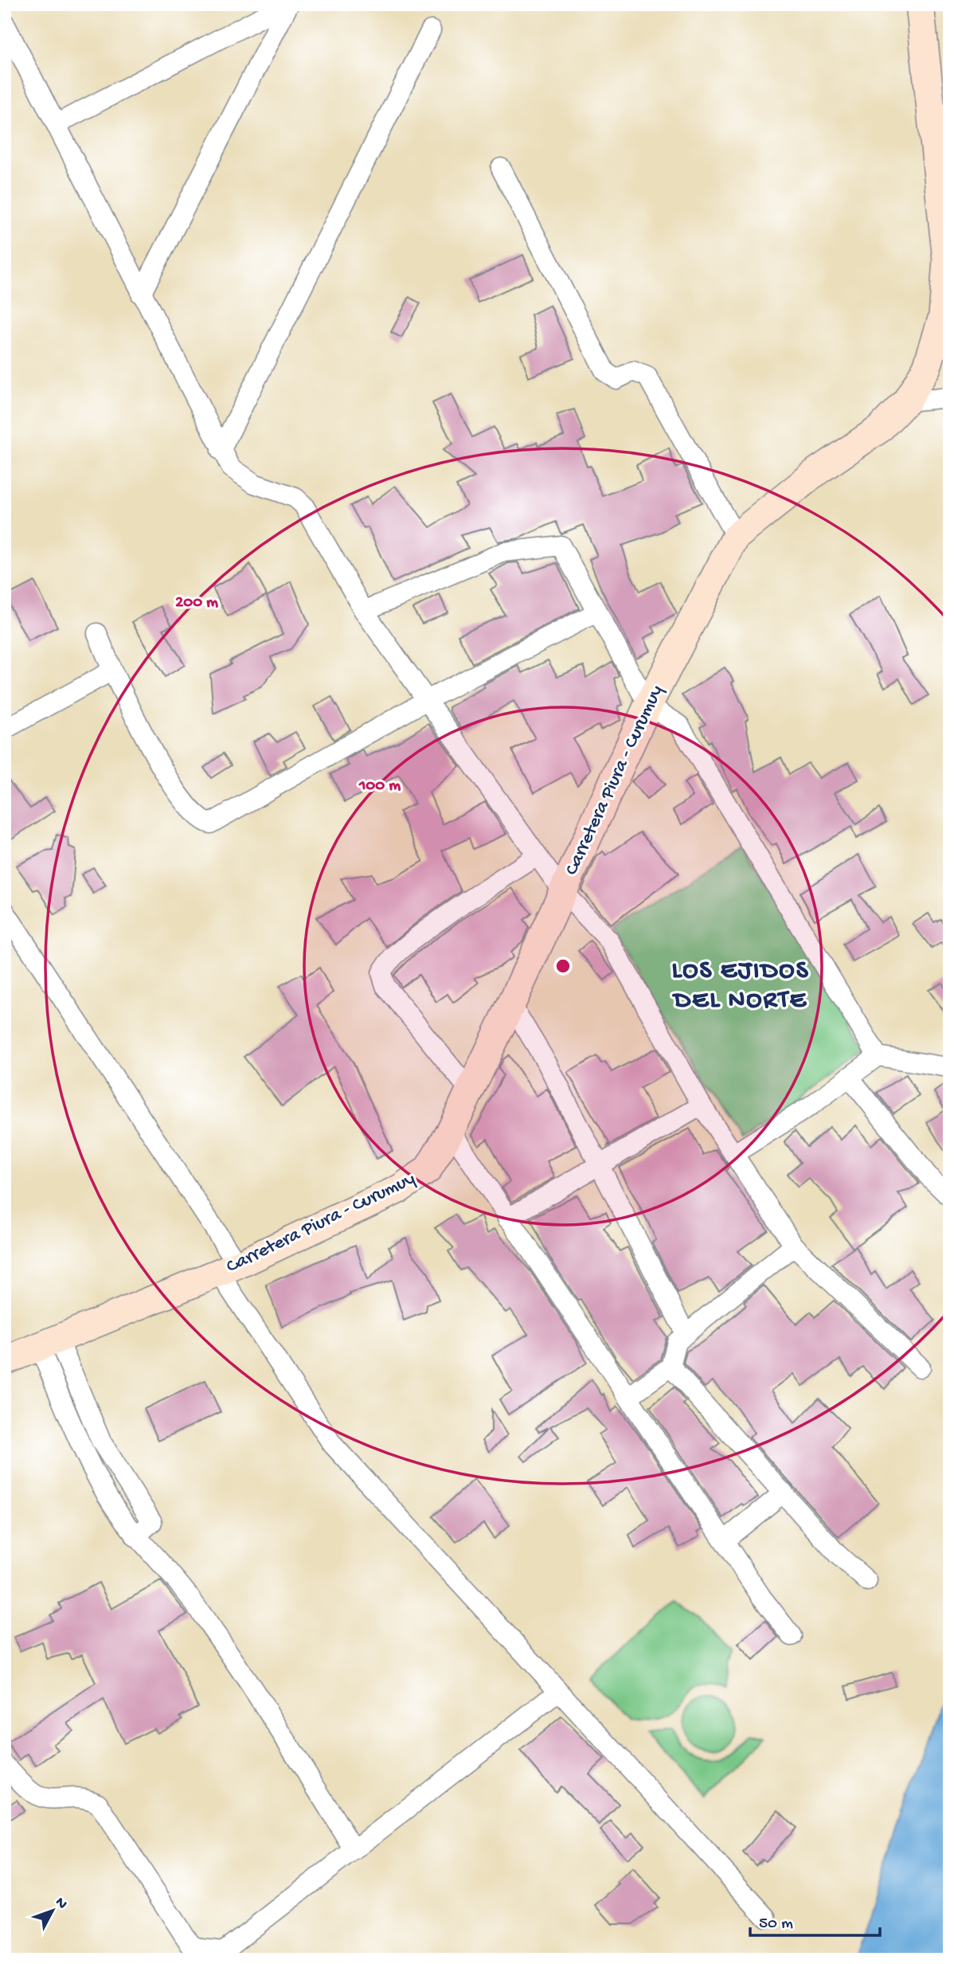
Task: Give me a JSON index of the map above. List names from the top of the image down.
{
  "streets": {
    "main road": ["Carretera Piura - Curumuy"]
  },
  "districts": ["LOS EJIDOS DEL NORTE"],
  "scale_bar": "50 m",
  "north": "top right",
  "rings": ["200 m", "100 m"]
}
